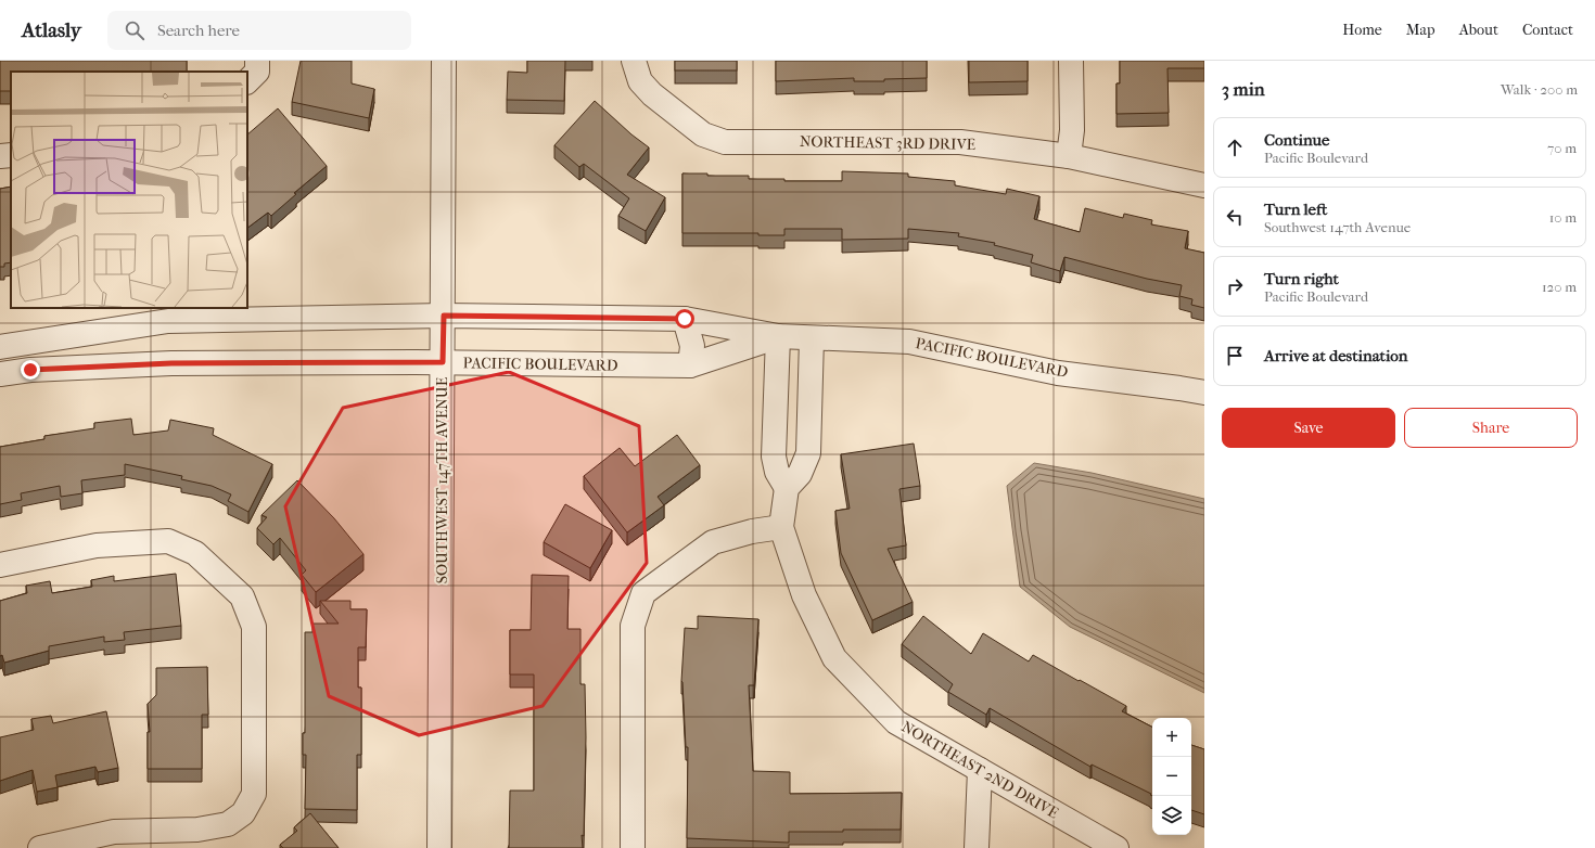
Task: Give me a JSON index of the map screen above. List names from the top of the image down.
{
  "streets": {
    "street": [
      "NORTHEAST 3RD DRIVE",
      "PACIFIC BOULEVARD",
      "SOUTHWEST 147TH AVENUE",
      "NORTHEAST 2ND DRIVE"
    ]
  },
  "crossings": [
    ["PACIFIC BOULEVARD", "SOUTHWEST 147TH AVENUE"],
    ["PACIFIC BOULEVARD", "NORTHEAST 2ND DRIVE"]
  ],
  "page": {
    "header": "Atlasly",
    "search": "Search here",
    "nav": [
      "Home",
      "Map",
      "About",
      "Contact"
    ],
    "heading": ["3 min", "Walk · 200 m"],
    "list": [
      ["Continue", "Pacific Boulevard", "70 m"],
      ["Turn left", "Southwest 147th Avenue", "10 m"],
      ["Turn right", "Pacific Boulevard", "120 m"],
      "Arrive at destination"
    ],
    "buttons": ["Save", "Share"],
    "map_buttons": ["+", "−"]
  }
}
